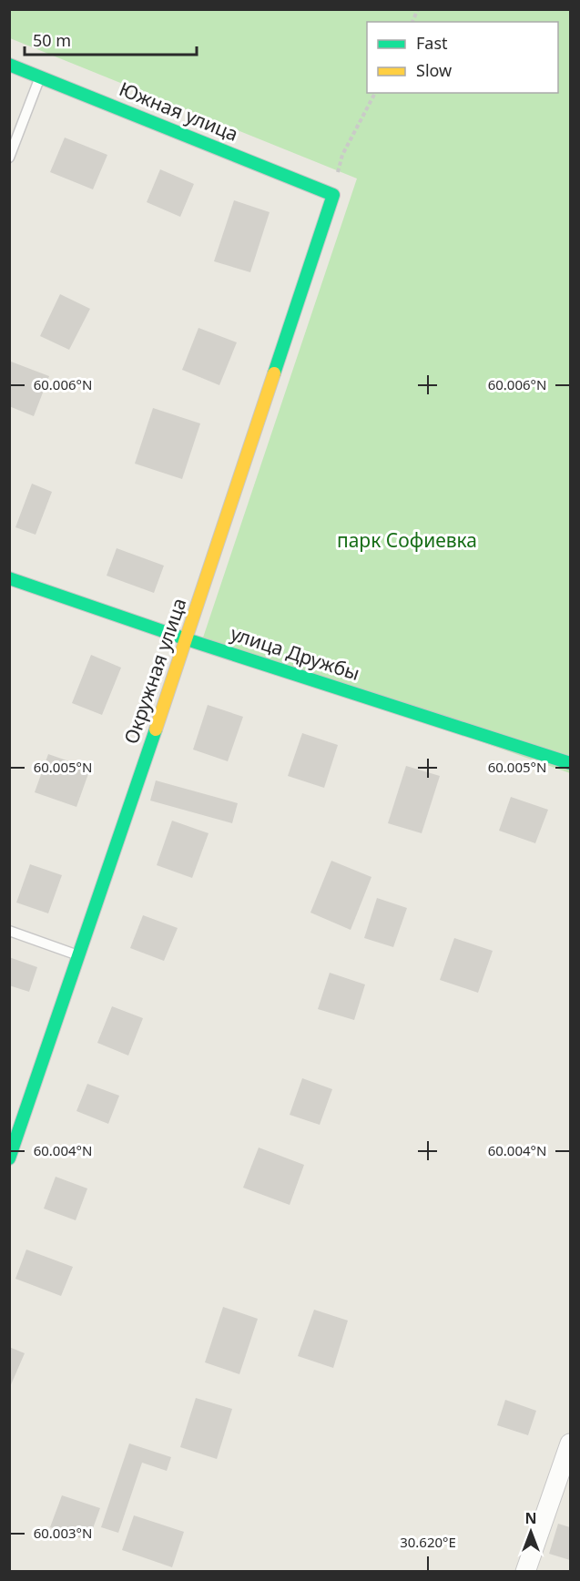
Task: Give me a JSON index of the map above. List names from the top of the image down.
{
  "streets": {
    "street": ["Южная улица", "улица Дружбы", "Окружная улица"]
  },
  "crossings": [
    ["Южная улица", "Окружная улица"],
    ["улица Дружбы", "Окружная улица"]
  ],
  "parks": ["парк Софиевка"],
  "legend": ["Fast", "Slow"],
  "scale_bar": "50 m",
  "north": "top",
  "coordinates": [
    "60.006°N",
    "60.005°N",
    "60.004°N",
    "60.003°N",
    "30.620°E"
  ]
}
